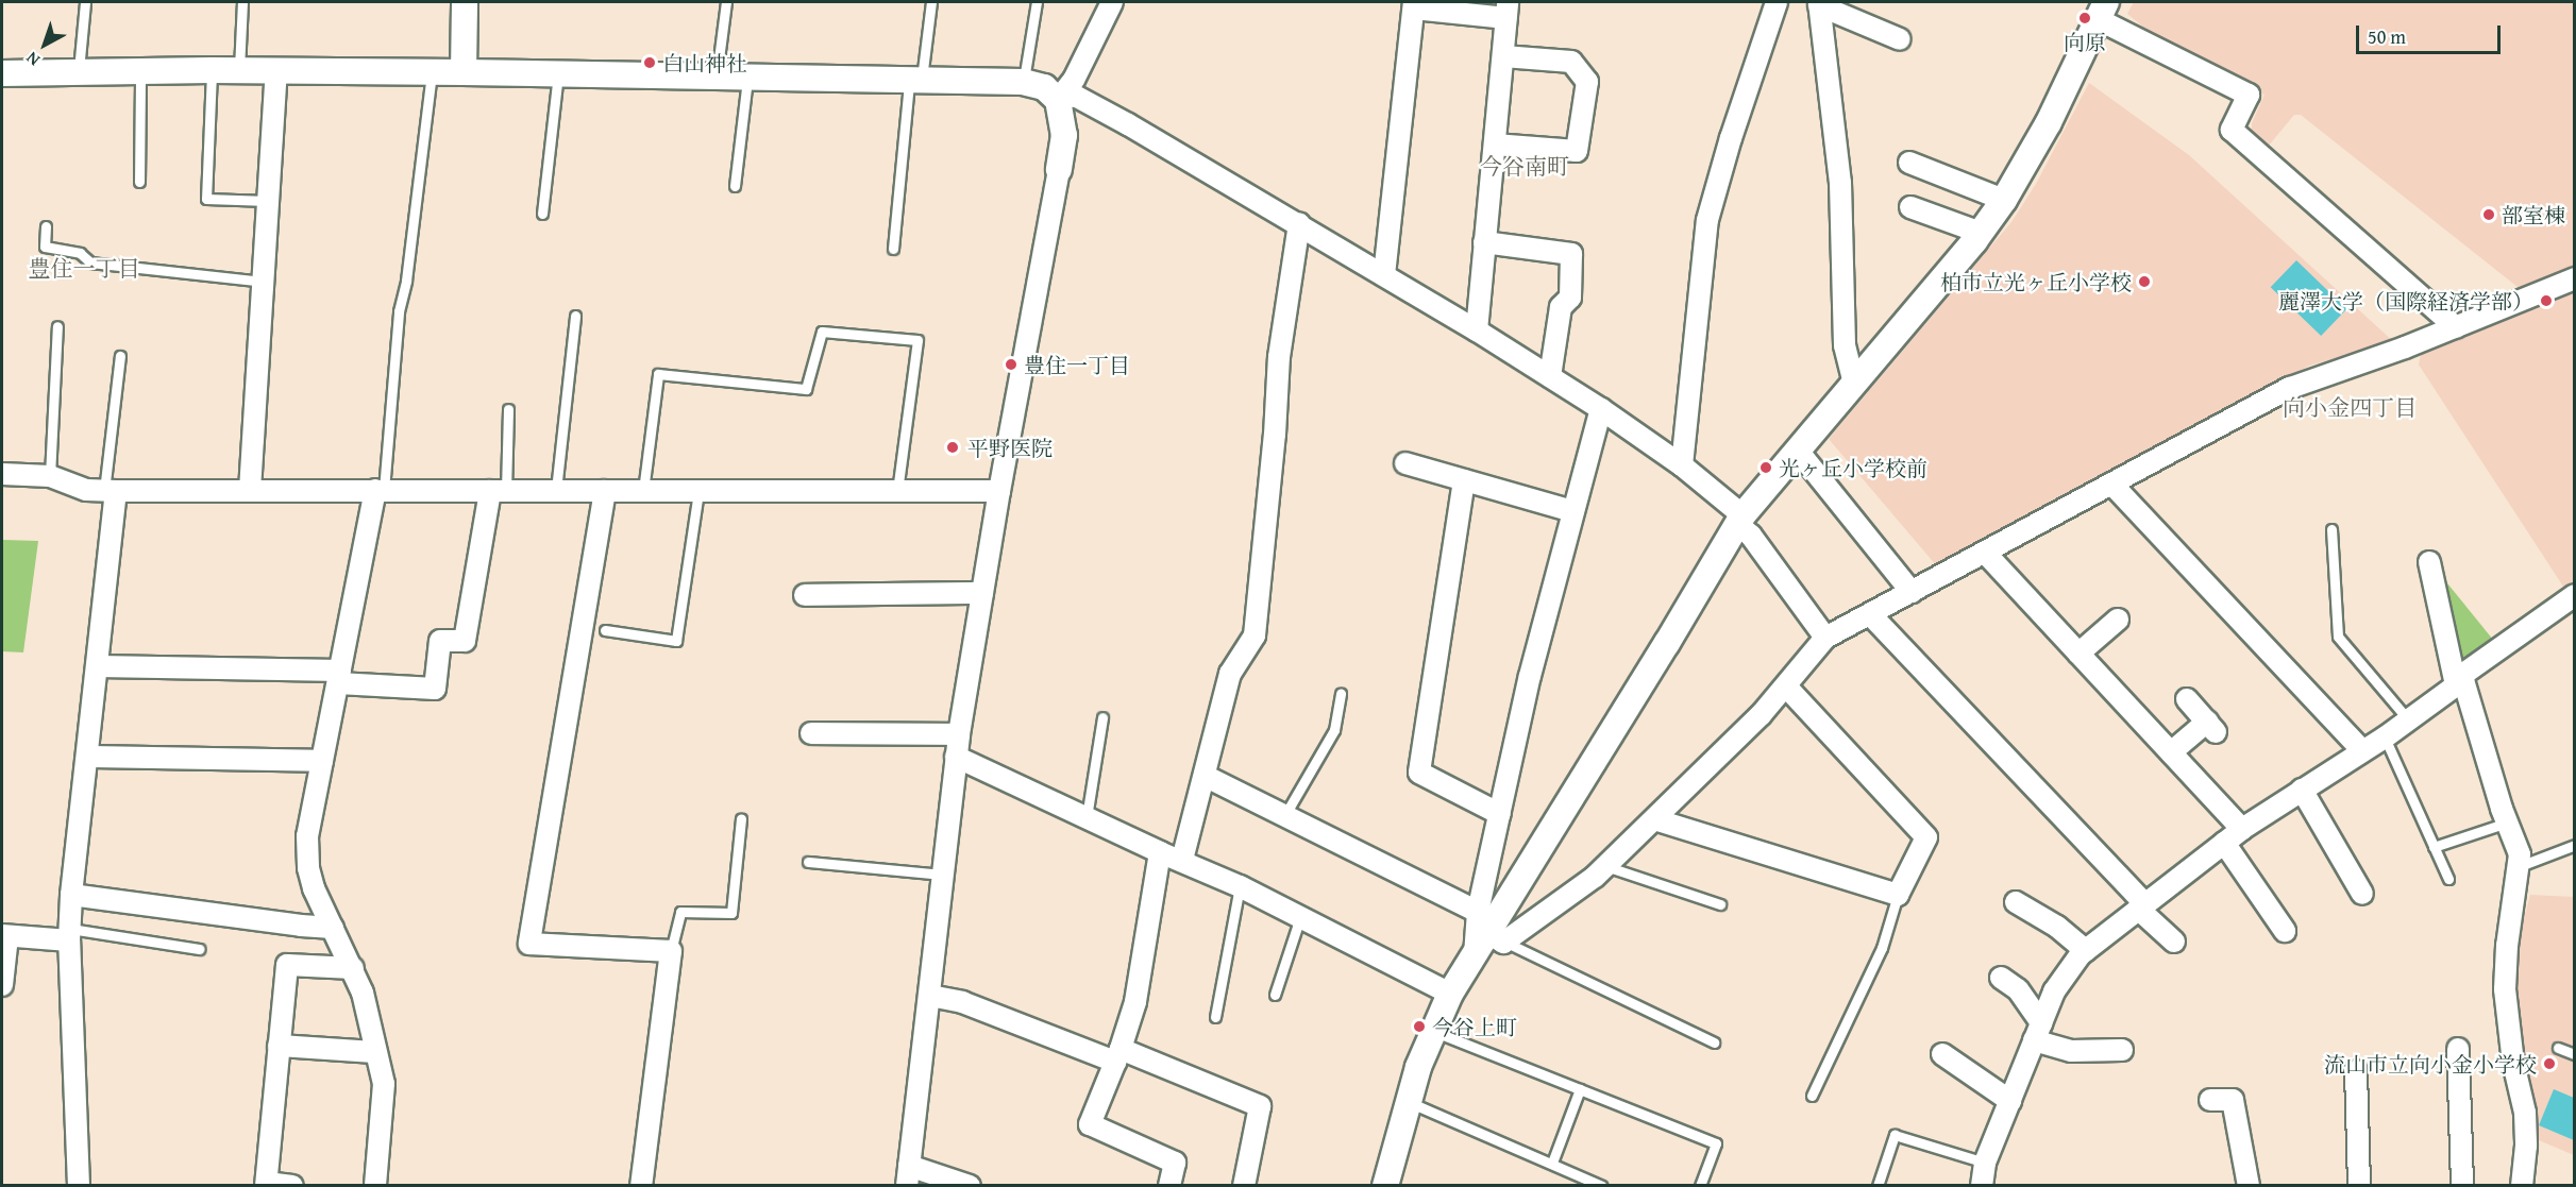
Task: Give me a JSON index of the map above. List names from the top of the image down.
{
  "districts": ["今谷南町", "豊住一丁目", "向小金四丁目"],
  "places": [
    "向原",
    "白山神社",
    "部室棟",
    "柏市立光ヶ丘小学校",
    "麗澤大学（国際経済学部）",
    "豊住一丁目",
    "平野医院",
    "光ヶ丘小学校前",
    "今谷上町",
    "流山市立向小金小学校"
  ],
  "scale_bar": "50 m",
  "north": "bottom left"
}
